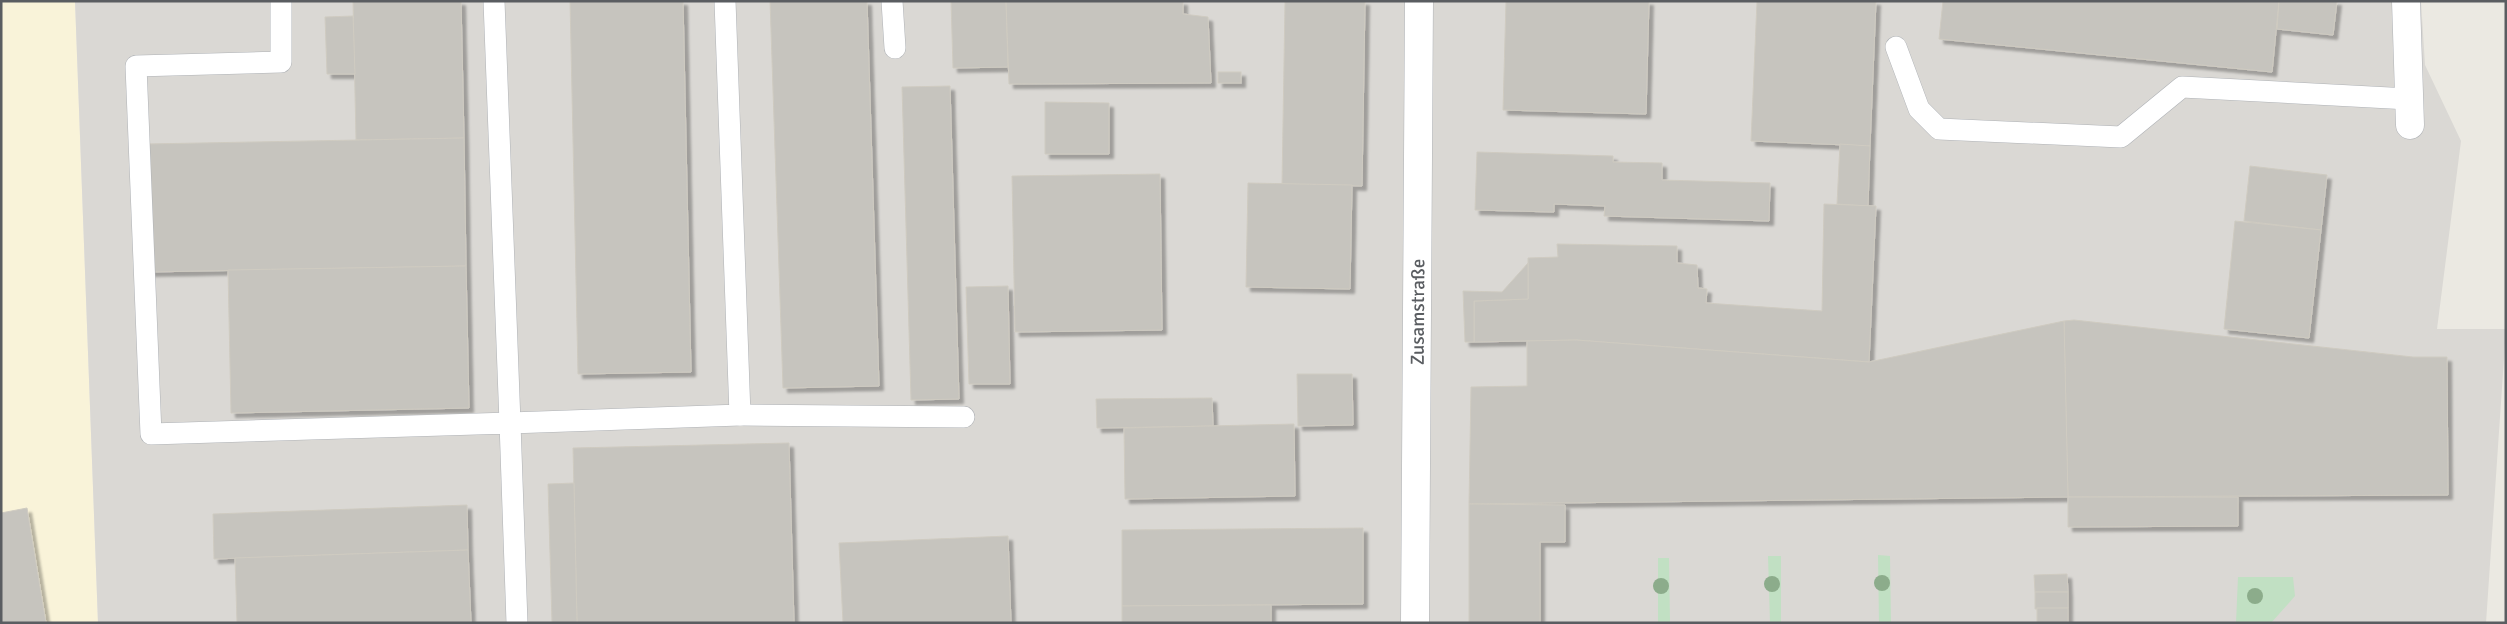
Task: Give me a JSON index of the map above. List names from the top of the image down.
{
  "streets": {
    "street": ["Zusamstraße"]
  }
}
